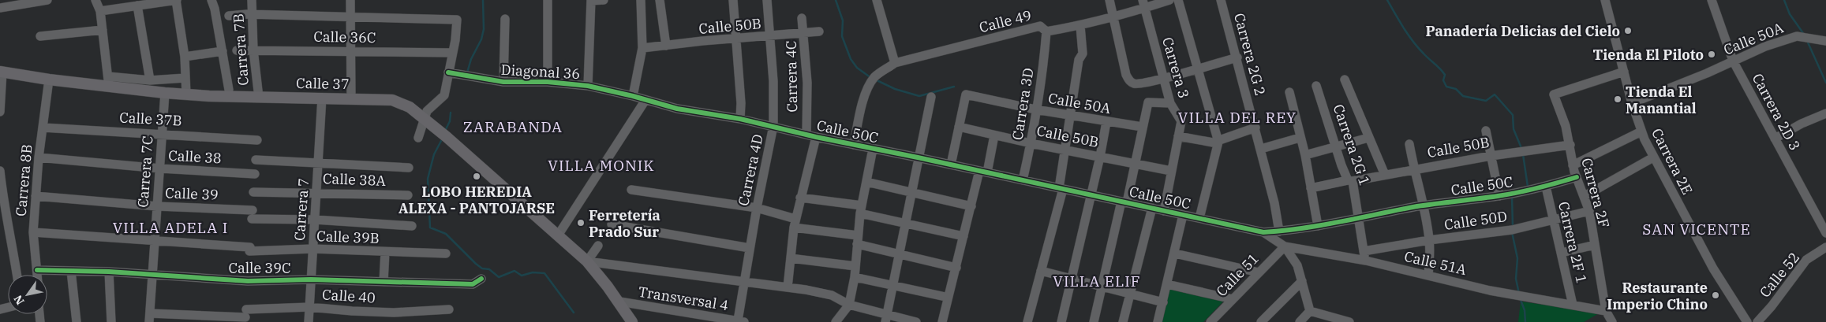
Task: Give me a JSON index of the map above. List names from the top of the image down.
{
  "streets": {
    "main road": ["Calle 37"],
    "street": [
      "Calle 49",
      "Calle 50B",
      "Calle 36C",
      "Calle 50A",
      "Carrera 7B",
      "Carrera 2G 2",
      "Carrera 3",
      "Diagonal 36",
      "Carrera 4C",
      "Carrera 3D",
      "Carrera 2D 3",
      "Calle 37B",
      "Calle 50C",
      "Carrera 2G 1",
      "Calle 38",
      "Carrera 2E",
      "Carrera 4D",
      "Carrera 7C",
      "Calle 38A",
      "Carrera 8B",
      "Carrera 2F",
      "Calle 39",
      "Carrera 7",
      "Calle 50D",
      "Calle 39B",
      "Carrera 2F 1",
      "Calle 51A",
      "Calle 39C",
      "Calle 51",
      "Calle 52",
      "Calle 40",
      "Transversal 4"
    ]
  },
  "crossings": [
    ["Calle 49", "Carrera 3"],
    ["Calle 49", "Carrera 3D"],
    ["Calle 49", "Calle 50C"],
    ["Calle 50B", "Calle 50A"],
    ["Calle 50B", "Carrera 3"],
    ["Calle 50B", "Carrera 4C"],
    ["Calle 50B", "Carrera 3D"],
    ["Calle 50B", "Carrera 2G 1"],
    ["Calle 50B", "Carrera 4D"],
    ["Calle 50B", "Carrera 2F"],
    ["Calle 36C", "Carrera 7B"],
    ["Calle 50A", "Carrera 3D"],
    ["Calle 50A", "Carrera 2D 3"],
    ["Calle 50A", "Carrera 2E"],
    ["Carrera 7B", "Calle 37"],
    ["Carrera 2G 2", "Calle 50C"],
    ["Carrera 3", "Calle 50C"],
    ["Diagonal 36", "Calle 50C"],
    ["Carrera 4C", "Calle 50C"],
    ["Calle 37", "Carrera 7C"],
    ["Calle 37", "Carrera 8B"],
    ["Calle 37", "Carrera 7"],
    ["Calle 37", "Transversal 4"],
    ["Carrera 3D", "Calle 50C"],
    ["Calle 37B", "Carrera 7C"],
    ["Calle 37B", "Carrera 8B"],
    ["Calle 50C", "Carrera 2G 1"],
    ["Calle 50C", "Carrera 4D"],
    ["Calle 50C", "Carrera 2F"],
    ["Calle 50C", "Carrera 2F 1"],
    ["Calle 50C", "Calle 51A"],
    ["Carrera 2G 1", "Calle 50D"],
    ["Carrera 2G 1", "Calle 51A"],
    ["Calle 38", "Carrera 7C"],
    ["Calle 38", "Carrera 8B"],
    ["Carrera 2E", "Carrera 2F"],
    ["Carrera 4D", "Transversal 4"],
    ["Carrera 7C", "Calle 39"],
    ["Carrera 7C", "Calle 39B"],
    ["Carrera 7C", "Calle 39C"],
    ["Carrera 7C", "Calle 40"],
    ["Calle 38A", "Carrera 7"],
    ["Carrera 8B", "Calle 39"],
    ["Carrera 8B", "Calle 39B"],
    ["Carrera 8B", "Calle 39C"],
    ["Carrera 2F", "Calle 50D"],
    ["Carrera 2F", "Calle 51A"],
    ["Calle 39", "Carrera 7"],
    ["Carrera 7", "Calle 39B"],
    ["Carrera 7", "Calle 39C"],
    ["Carrera 7", "Calle 40"],
    ["Calle 50D", "Carrera 2F 1"],
    ["Carrera 2F 1", "Calle 51A"],
    ["Calle 51A", "Calle 51"]
  ],
  "districts": [
    "VILLA DEL REY",
    "ZARABANDA",
    "VILLA MONIK",
    "VILLA ADELA I",
    "SAN VICENTE",
    "VILLA ELIF"
  ],
  "places": [
    "Panadería Delicias del Cielo",
    "Tienda El Piloto",
    "Tienda El Manantial",
    "LOBO HEREDIA ALEXA - PANTOJARSE",
    "Ferretería Prado Sur",
    "Restaurante Imperio Chino"
  ],
  "north": "bottom left"
}
